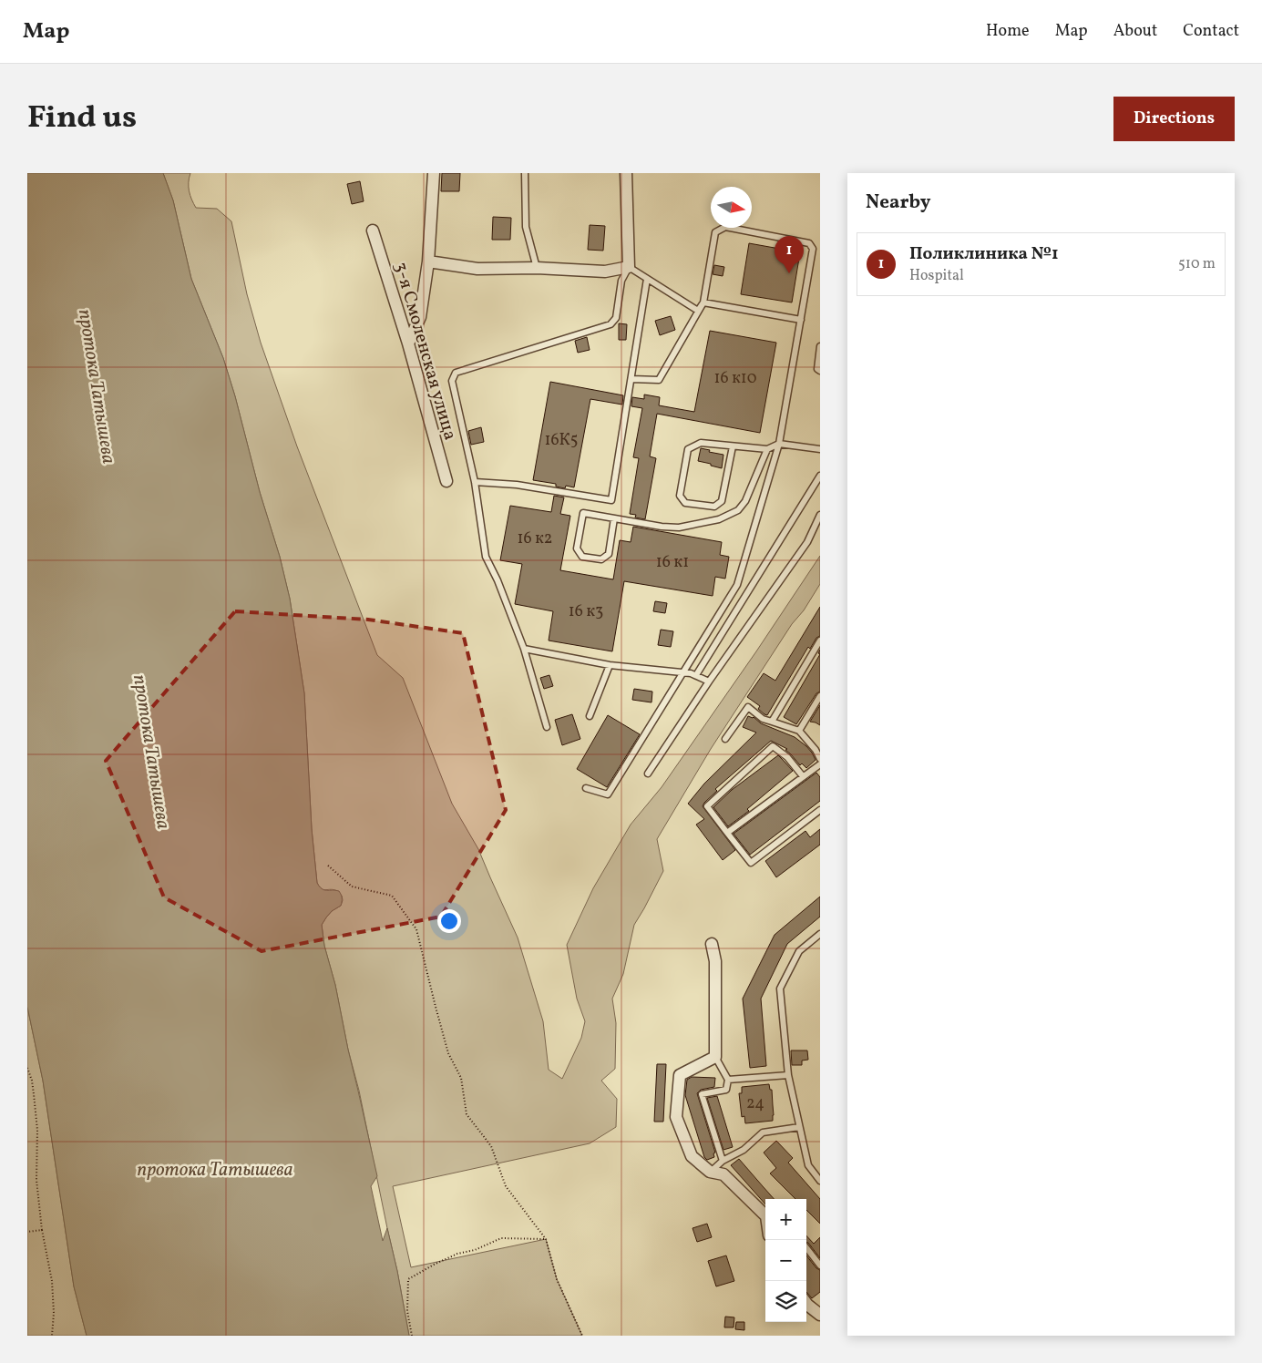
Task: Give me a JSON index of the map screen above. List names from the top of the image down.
{
  "streets": {
    "street": ["3-я Смоленская улица"]
  },
  "water": ["протока Татышева"],
  "house_numbers": [
    "16 к10",
    "16К5",
    "16 к2",
    "16 к1",
    "16 к3",
    "24"
  ],
  "north": "right",
  "page": {
    "header": "Map",
    "nav": [
      "Home",
      "Map",
      "About",
      "Contact"
    ],
    "title": "Find us",
    "buttons": "Directions",
    "heading": "Nearby",
    "list": [
      {
        "mark": "1",
        "name": "Поликлиника №1",
        "note": "Hospital",
        "value": "510 m"
      }
    ],
    "pins": "1",
    "map_buttons": ["+", "−"]
  }
}
